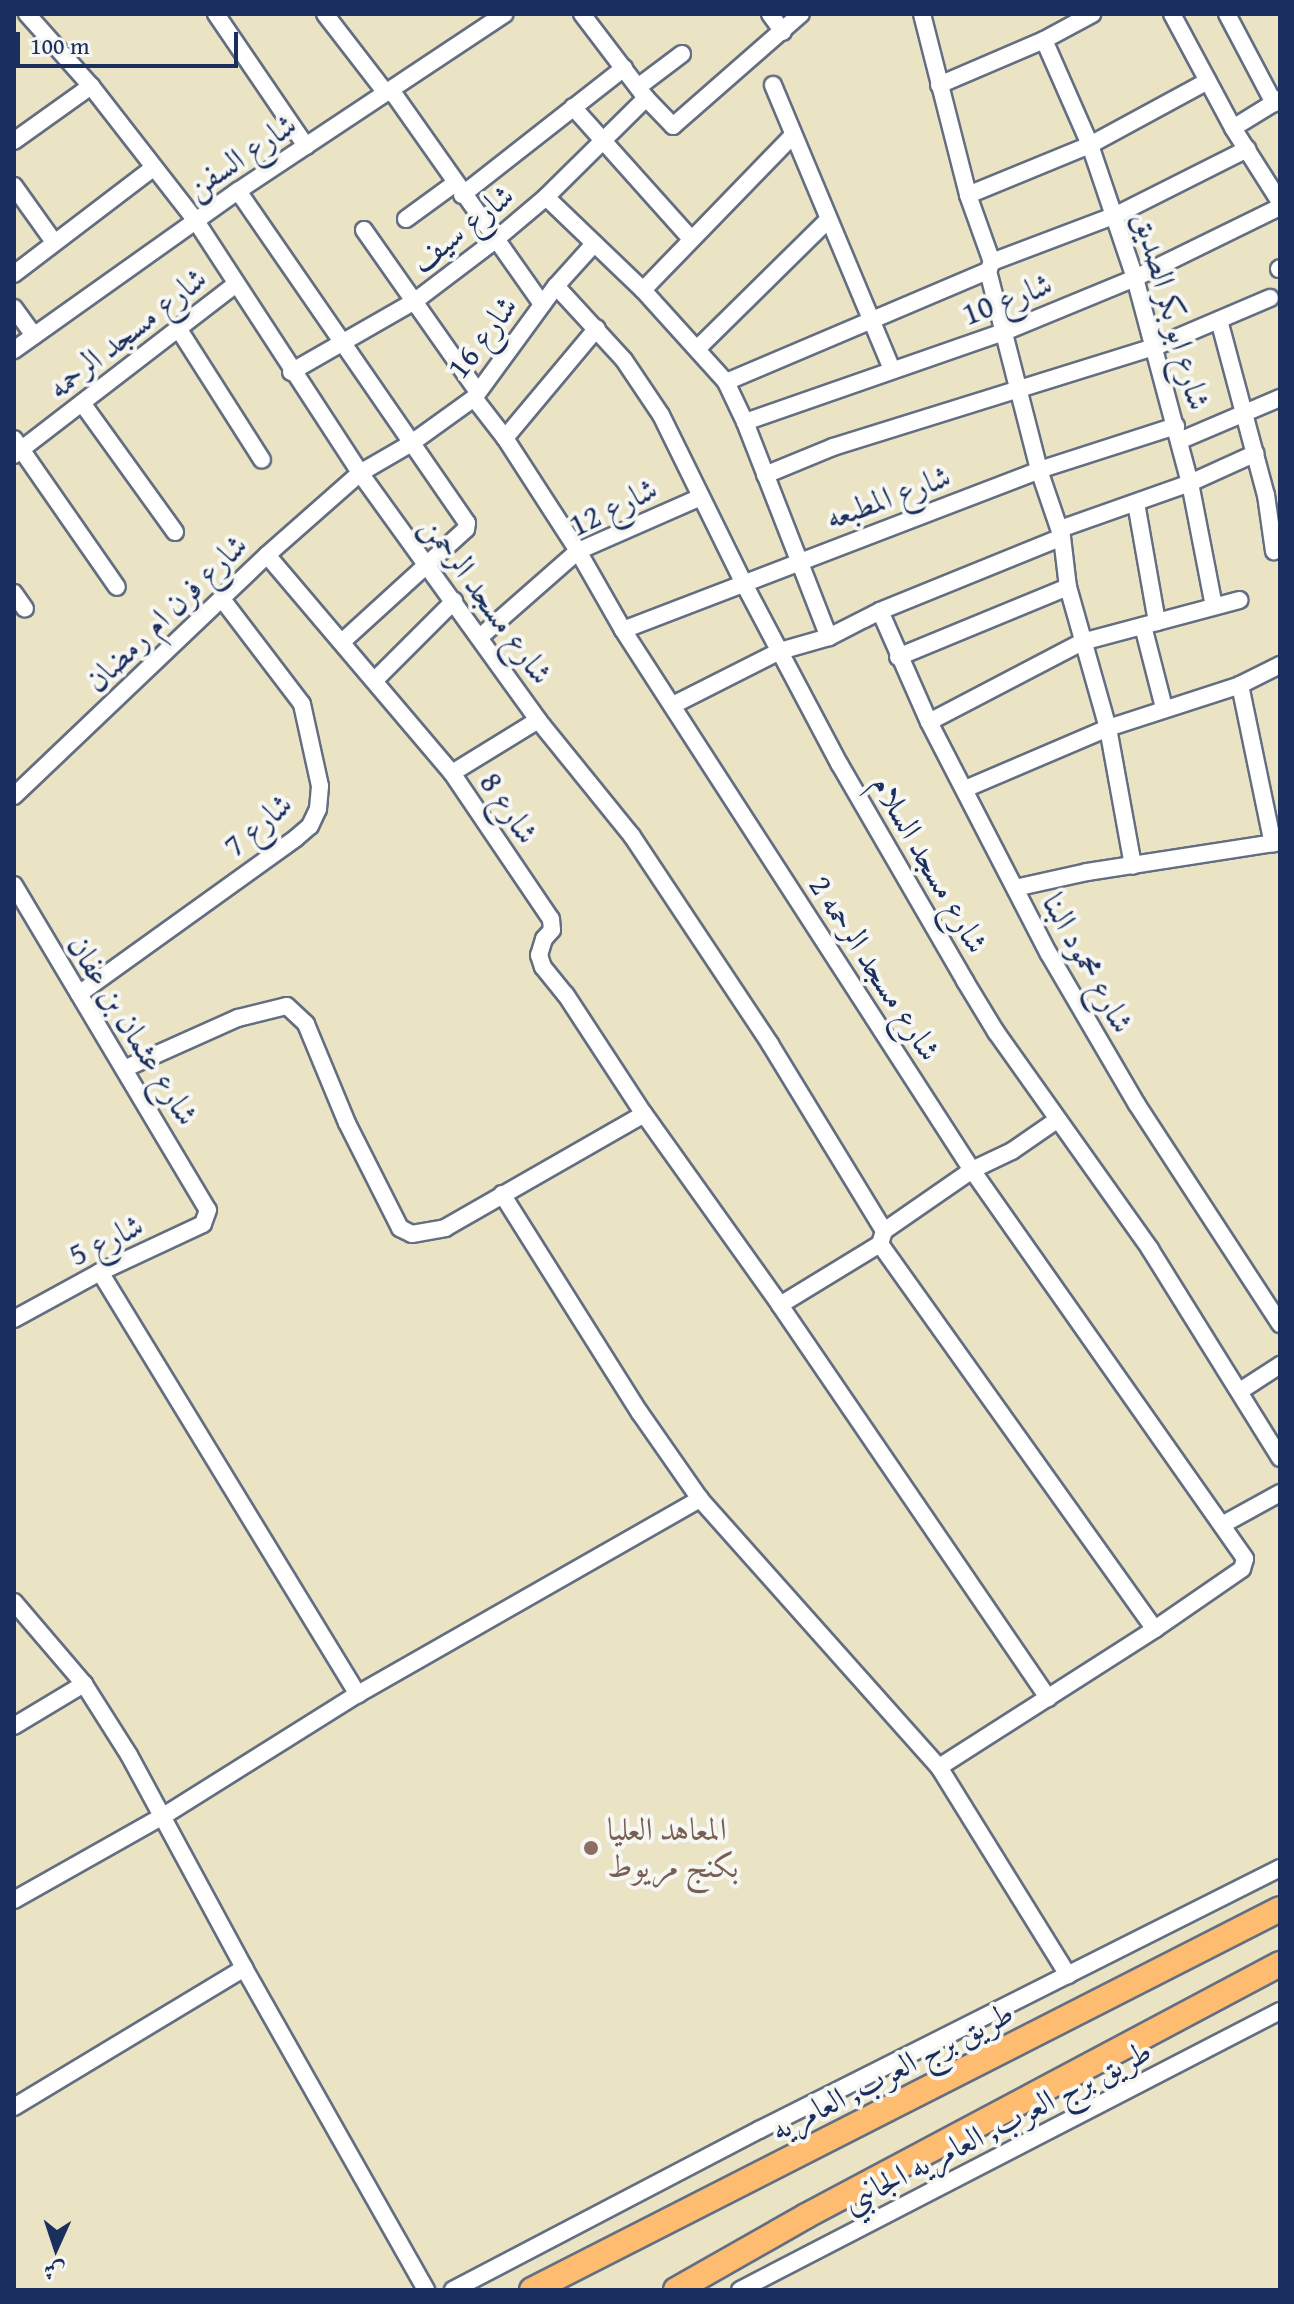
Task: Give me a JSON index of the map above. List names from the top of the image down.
{
  "streets": {
    "highway": ["طريق برج العرب, العامريه"],
    "street": [
      "شارع السفن",
      "شارع سيف",
      "شارع 10",
      "شارع ابو بكر الصديق",
      "شارع مسجد الرحمه",
      "شارع 16",
      "شارع المطبعه",
      "شارع 12",
      "شارع مسجد الرحمن",
      "شارع فرن ام رمضان",
      "شارع 8",
      "شارع 7",
      "شارع مسجد السلام",
      "شارع محمود البنا",
      "شارع مسجد الرحمه 2",
      "شارع عثمان بن عفان",
      "شارع 5",
      "طريق برج العرب, العامريه الجانبي"
    ]
  },
  "crossings": [
    ["شارع السفن", "شارع مسجد الرحمن"],
    ["شارع سيف", "شارع مسجد الرحمن"],
    ["شارع 10", "شارع ابو بكر الصديق"],
    ["شارع ابو بكر الصديق", "شارع المطبعه"],
    ["شارع مسجد الرحمه", "شارع مسجد الرحمن"],
    ["شارع 16", "شارع مسجد الرحمن"],
    ["شارع 16", "شارع فرن ام رمضان"],
    ["شارع 16", "شارع مسجد السلام"],
    ["شارع 16", "شارع مسجد الرحمه 2"],
    ["شارع المطبعه", "شارع مسجد السلام"],
    ["شارع المطبعه", "شارع مسجد الرحمه 2"],
    ["شارع 12", "شارع مسجد الرحمن"],
    ["شارع 12", "شارع مسجد السلام"],
    ["شارع 12", "شارع مسجد الرحمه 2"],
    ["شارع مسجد الرحمن", "شارع فرن ام رمضان"],
    ["شارع مسجد الرحمن", "شارع مسجد الرحمه 2"],
    ["شارع فرن ام رمضان", "شارع 8"],
    ["شارع فرن ام رمضان", "شارع 7"],
    ["شارع 7", "شارع عثمان بن عفان"],
    ["شارع عثمان بن عفان", "شارع 5"]
  ],
  "places": ["المعاهد العليا بكنج مريوط"],
  "scale_bar": "100 m",
  "north": "bottom"
}
